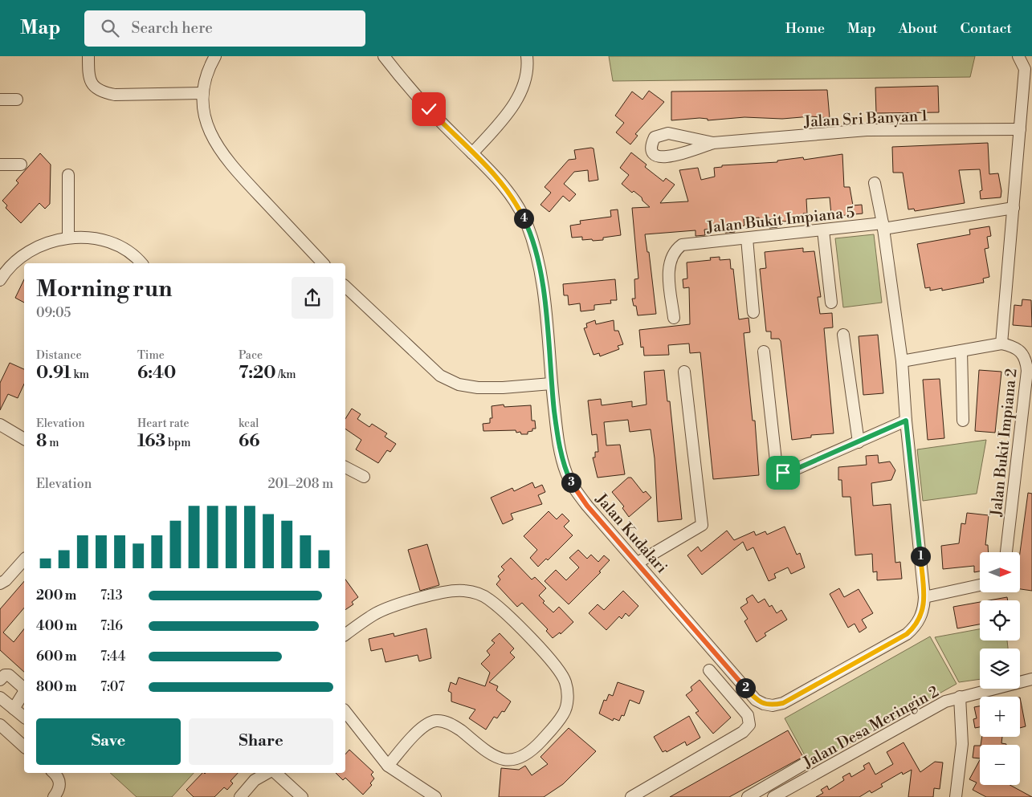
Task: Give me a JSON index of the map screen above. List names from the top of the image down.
{
  "streets": {
    "street": [
      "Jalan Sri Banyan 1",
      "Jalan Bukit Impiana 5",
      "Jalan Bukit Impiana 2",
      "Jalan Kudalari",
      "Jalan Desa Meringin 2"
    ]
  },
  "crossings": [
    ["Jalan Bukit Impiana 5", "Jalan Kudalari"]
  ],
  "north": "right",
  "page": {
    "header": "Map",
    "search": "Search here",
    "nav": [
      "Home",
      "Map",
      "About",
      "Contact"
    ],
    "pins": [
      "4",
      "3",
      "1",
      "2"
    ],
    "heading": ["Morning run", "09:05"],
    "stats": [
      ["Distance", "0.91 km"],
      ["Time", "6:40"],
      ["Pace", "7:20 /km"],
      ["Elevation", "8 m"],
      ["Heart rate", "163 bpm"],
      ["kcal", "66"]
    ],
    "chart": ["Elevation", "201–208 m"],
    "map_buttons": ["+", "−"],
    "list": [
      {
        "name": "200 m",
        "note": "7:13"
      },
      {
        "name": "400 m",
        "note": "7:16"
      },
      {
        "name": "600 m",
        "note": "7:44"
      },
      {
        "name": "800 m",
        "note": "7:07"
      }
    ],
    "buttons": ["Save", "Share"]
  }
}
